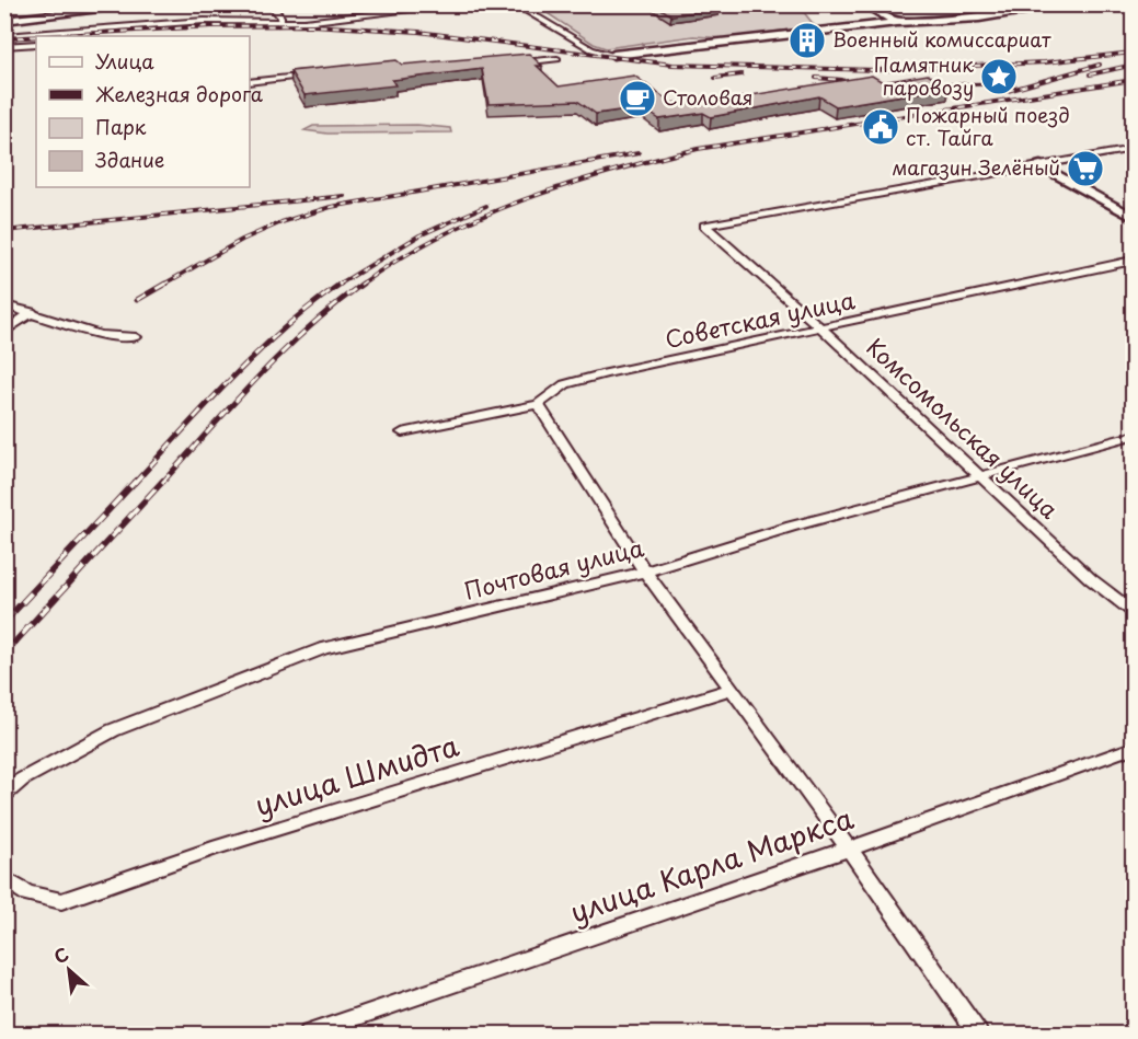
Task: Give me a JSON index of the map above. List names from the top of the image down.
{
  "streets": {
    "street": [
      "Советская улица",
      "Комсомольская улица",
      "Почтовая улица",
      "улица Шмидта",
      "улица Карла Маркса"
    ]
  },
  "crossings": [
    ["Советская улица", "Комсомольская улица"],
    ["Комсомольская улица", "Почтовая улица"]
  ],
  "places": {
    "building": ["Военный комиссариат"],
    "place": ["Памятник паровозу"],
    "cafe": ["Столовая"],
    "public building": ["Пожарный поезд ст. Тайга"],
    "supermarket": ["магазин Зелёный"]
  },
  "legend": [
    "Улица",
    "Железная дорога",
    "Парк",
    "Здание"
  ],
  "north": "top left"
}
